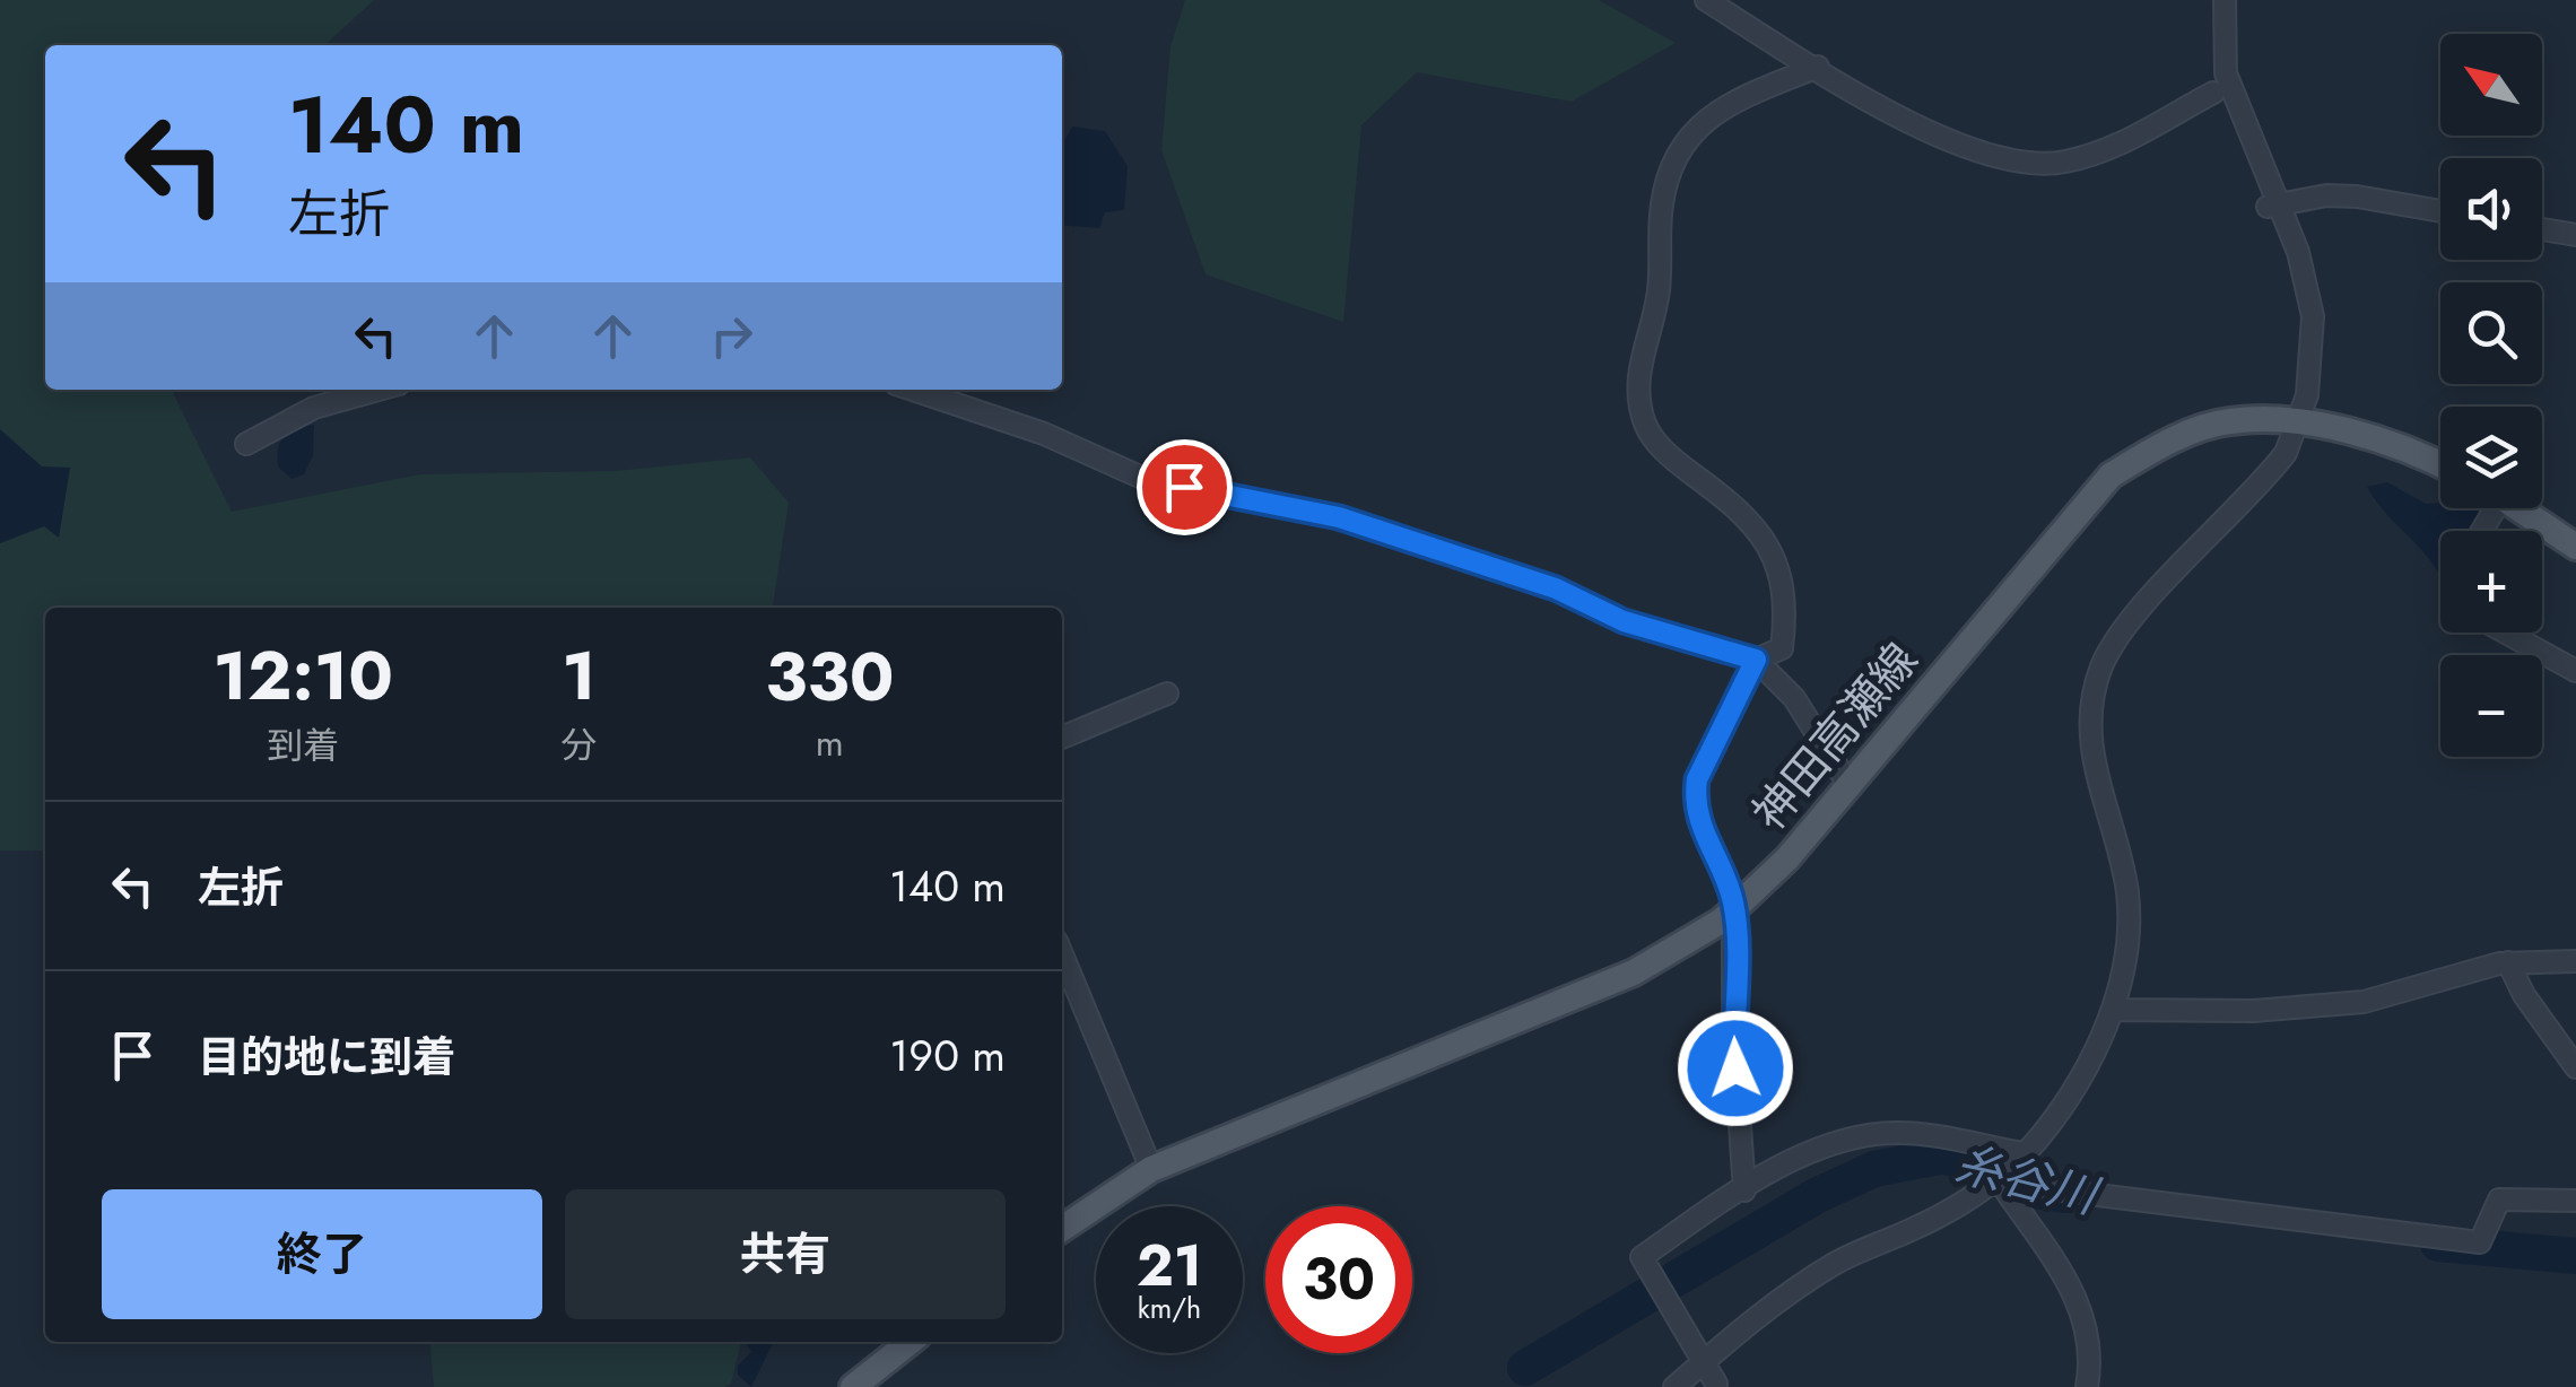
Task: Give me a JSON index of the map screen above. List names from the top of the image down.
{
  "streets": {
    "main road": ["神田高瀬線"]
  },
  "water": ["糸谷川"],
  "north": "top left",
  "page": {
    "map_buttons": ["+", "−"],
    "turn": ["140 m", "左折"],
    "eta": [
      "12:10",
      "到着",
      "1",
      "分",
      "330",
      "m"
    ],
    "list": [
      {
        "name": "左折",
        "value": "140 m"
      },
      {
        "name": "目的地に到着",
        "value": "190 m"
      }
    ],
    "buttons": ["終了", "共有"],
    "speed": "21 km/h",
    "limit": "30"
  }
}
